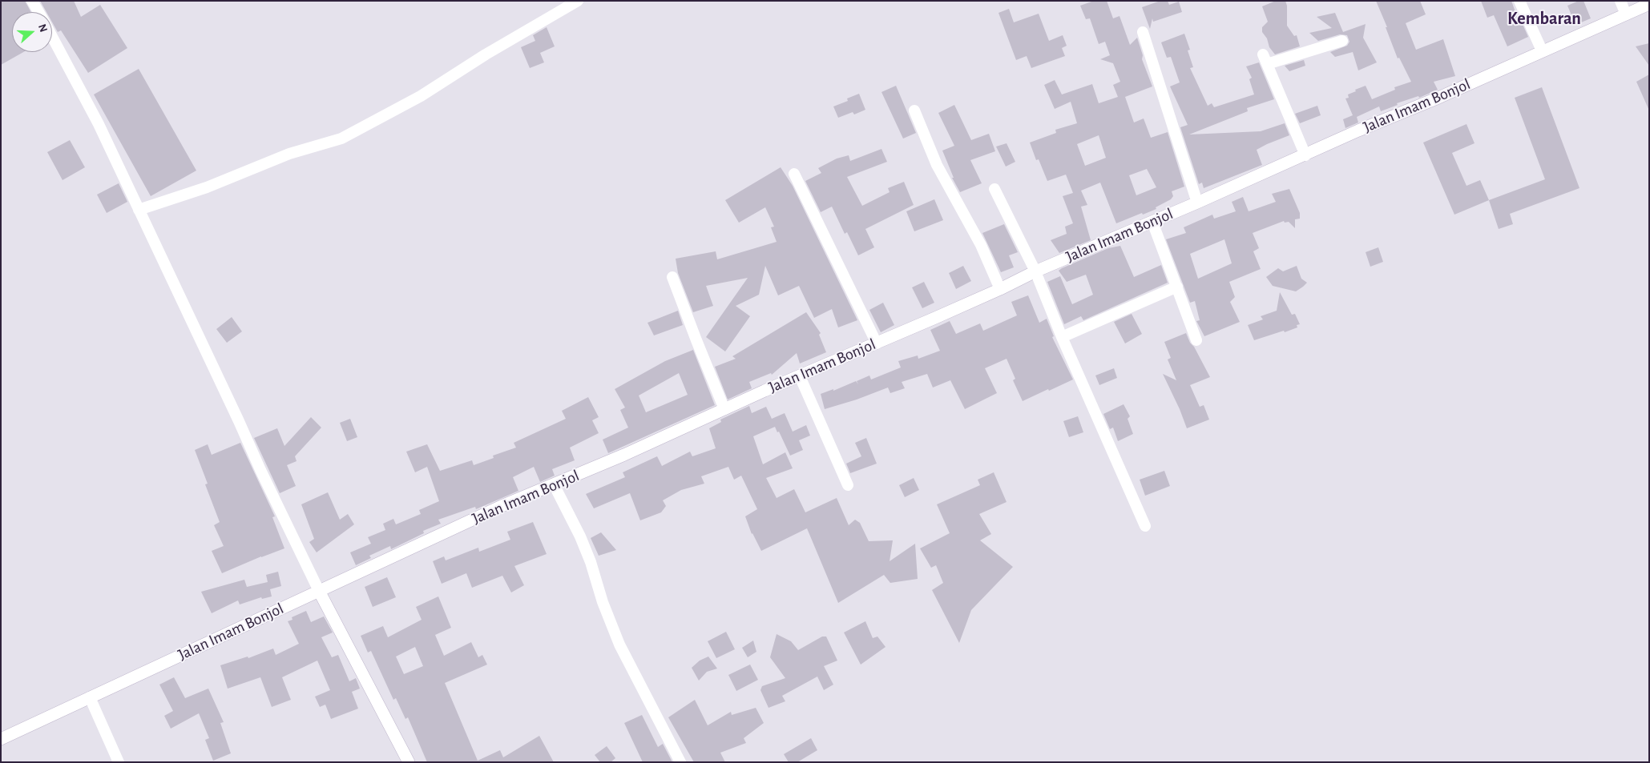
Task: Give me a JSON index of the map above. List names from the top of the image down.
{
  "streets": {
    "main road": ["Jalan Imam Bonjol"]
  },
  "districts": ["Kembaran"],
  "north": "right"
}
